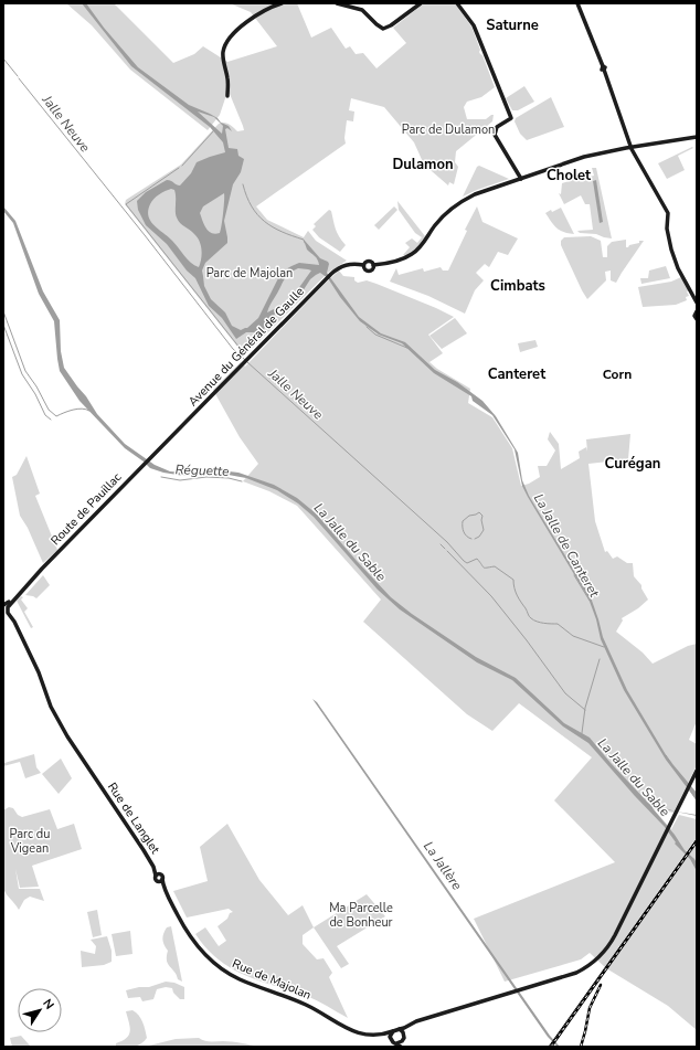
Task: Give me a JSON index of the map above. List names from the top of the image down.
{
  "streets": {
    "main road": [
      "Avenue du Général de Gaulle",
      "Route de Pauillac",
      "Rue de Langlet",
      "Rue de Majolan"
    ]
  },
  "crossings": [
    ["Avenue du Général de Gaulle", "Route de Pauillac"],
    ["Route de Pauillac", "Rue de Langlet"],
    ["Rue de Langlet", "Rue de Majolan"]
  ],
  "districts": [
    "Saturne",
    "Dulamon",
    "Cholet",
    "Cimbats",
    "Canteret",
    "Corn",
    "Curégan"
  ],
  "water": [
    "Jalle Neuve",
    "Réguette",
    "La Jalle du Sable",
    "La Jalle de Canteret",
    "La Jallère"
  ],
  "parks": [
    "Parc de Dulamon",
    "Parc de Majolan",
    "Parc du Vigean",
    "Ma Parcelle de Bonheur"
  ],
  "north": "top right"
}
